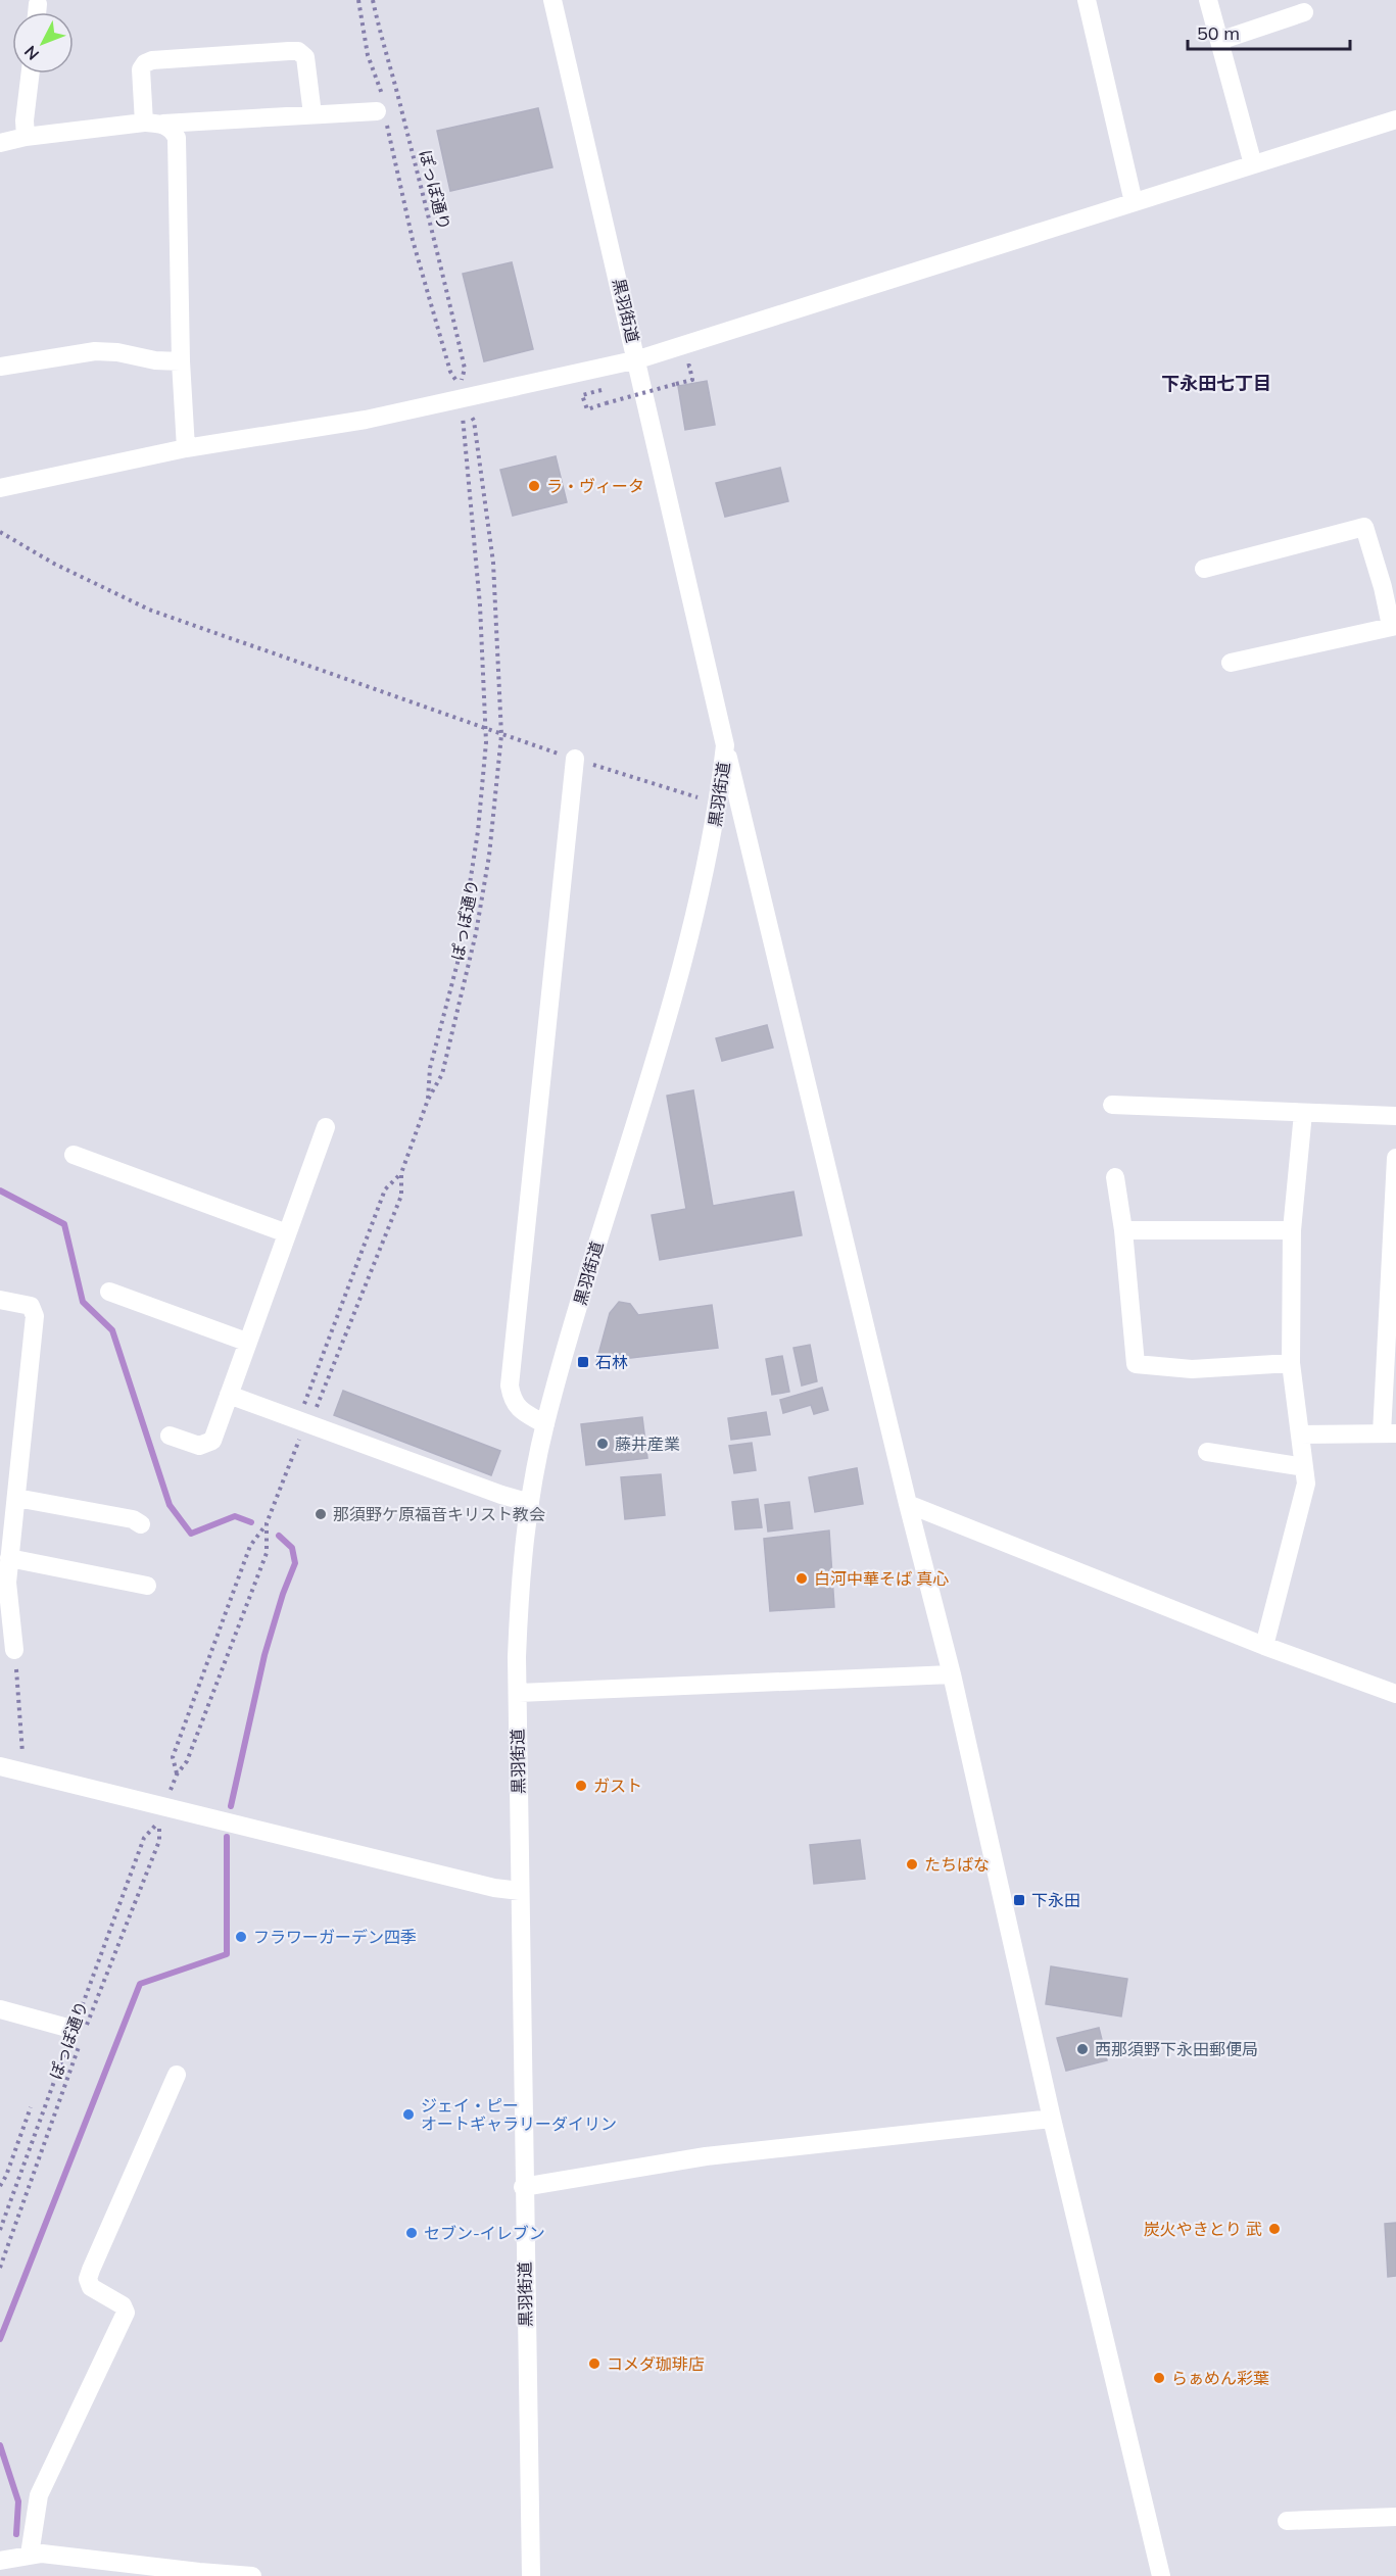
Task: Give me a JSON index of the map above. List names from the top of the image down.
{
  "streets": {
    "street": ["黒羽街道"],
    "path": ["ぽっぽ通り"]
  },
  "districts": ["下永田七丁目"],
  "places": {
    "other": [
      "ラ・ヴィータ",
      "藤井産業",
      "那須野ケ原福音キリスト教会",
      "白河中華そば 真心",
      "ガスト",
      "たちばな",
      "フラワーガーデン四季",
      "西那須野下永田郵便局",
      "ジェイ・ピー オートギャラリーダイリン",
      "炭火やきとり 武",
      "セブン-イレブン",
      "コメダ珈琲店",
      "らぁめん彩葉"
    ],
    "transit": ["石林", "下永田"]
  },
  "scale_bar": "50 m",
  "north": "bottom left"
}
